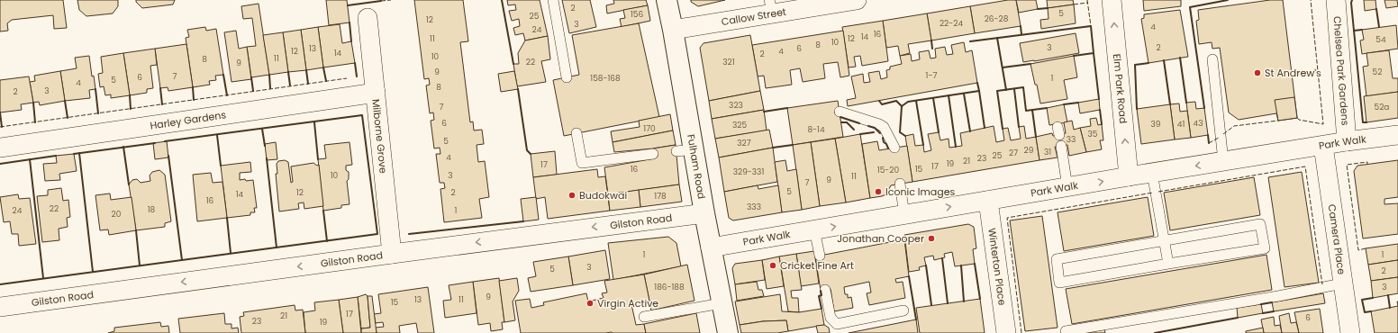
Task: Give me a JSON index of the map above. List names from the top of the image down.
{
  "streets": {
    "main road": ["Fulham Road"],
    "street": [
      "Callow Street",
      "Chelsea Park Gardens",
      "Elm Park Road",
      "Harley Gardens",
      "Milborne Grove",
      "Park Walk",
      "Gilston Road",
      "Camera Place",
      "Winterton Place"
    ]
  },
  "crossings": [
    ["Callow Street", "Fulham Road"],
    ["Chelsea Park Gardens", "Park Walk"],
    ["Elm Park Road", "Park Walk"],
    ["Harley Gardens", "Milborne Grove"],
    ["Milborne Grove", "Gilston Road"],
    ["Park Walk", "Fulham Road"],
    ["Park Walk", "Camera Place"],
    ["Park Walk", "Winterton Place"],
    ["Fulham Road", "Gilston Road"]
  ],
  "one_way": ["Elm Park Road", "Gilston Road"],
  "places": [
    "St Andrew's",
    "Iconic Images",
    "Budokwai",
    "Jonathan Cooper",
    "Cricket Fine Art",
    "Virgin Active"
  ],
  "house_numbers": [
    "2",
    "5",
    "156",
    "25",
    "26-28",
    "12",
    "22-24",
    "3",
    "4",
    "24",
    "16",
    "14",
    "11",
    "12",
    "54",
    "10",
    "8",
    "3",
    "2",
    "13",
    "6",
    "12",
    "4",
    "14",
    "2",
    "10",
    "11",
    "8",
    "22",
    "321",
    "9",
    "9",
    "52",
    "1-7",
    "7",
    "6",
    "158-168",
    "1",
    "5",
    "4",
    "8",
    "3",
    "2",
    "323",
    "7",
    "52a",
    "6",
    "43",
    "39",
    "41",
    "325",
    "170",
    "8-14",
    "35",
    "33",
    "5",
    "327",
    "29",
    "31",
    "27",
    "25",
    "4",
    "23",
    "21",
    "19",
    "17",
    "17",
    "16",
    "15",
    "15-20",
    "329-331",
    "10",
    "3",
    "11",
    "9",
    "7",
    "5",
    "12",
    "2",
    "14",
    "178",
    "16",
    "333",
    "22",
    "18",
    "24",
    "1",
    "20",
    "1",
    "1",
    "3",
    "5",
    "2",
    "186-188",
    "3",
    "9",
    "13",
    "11",
    "15",
    "17",
    "21",
    "6",
    "23",
    "19"
  ]
}
